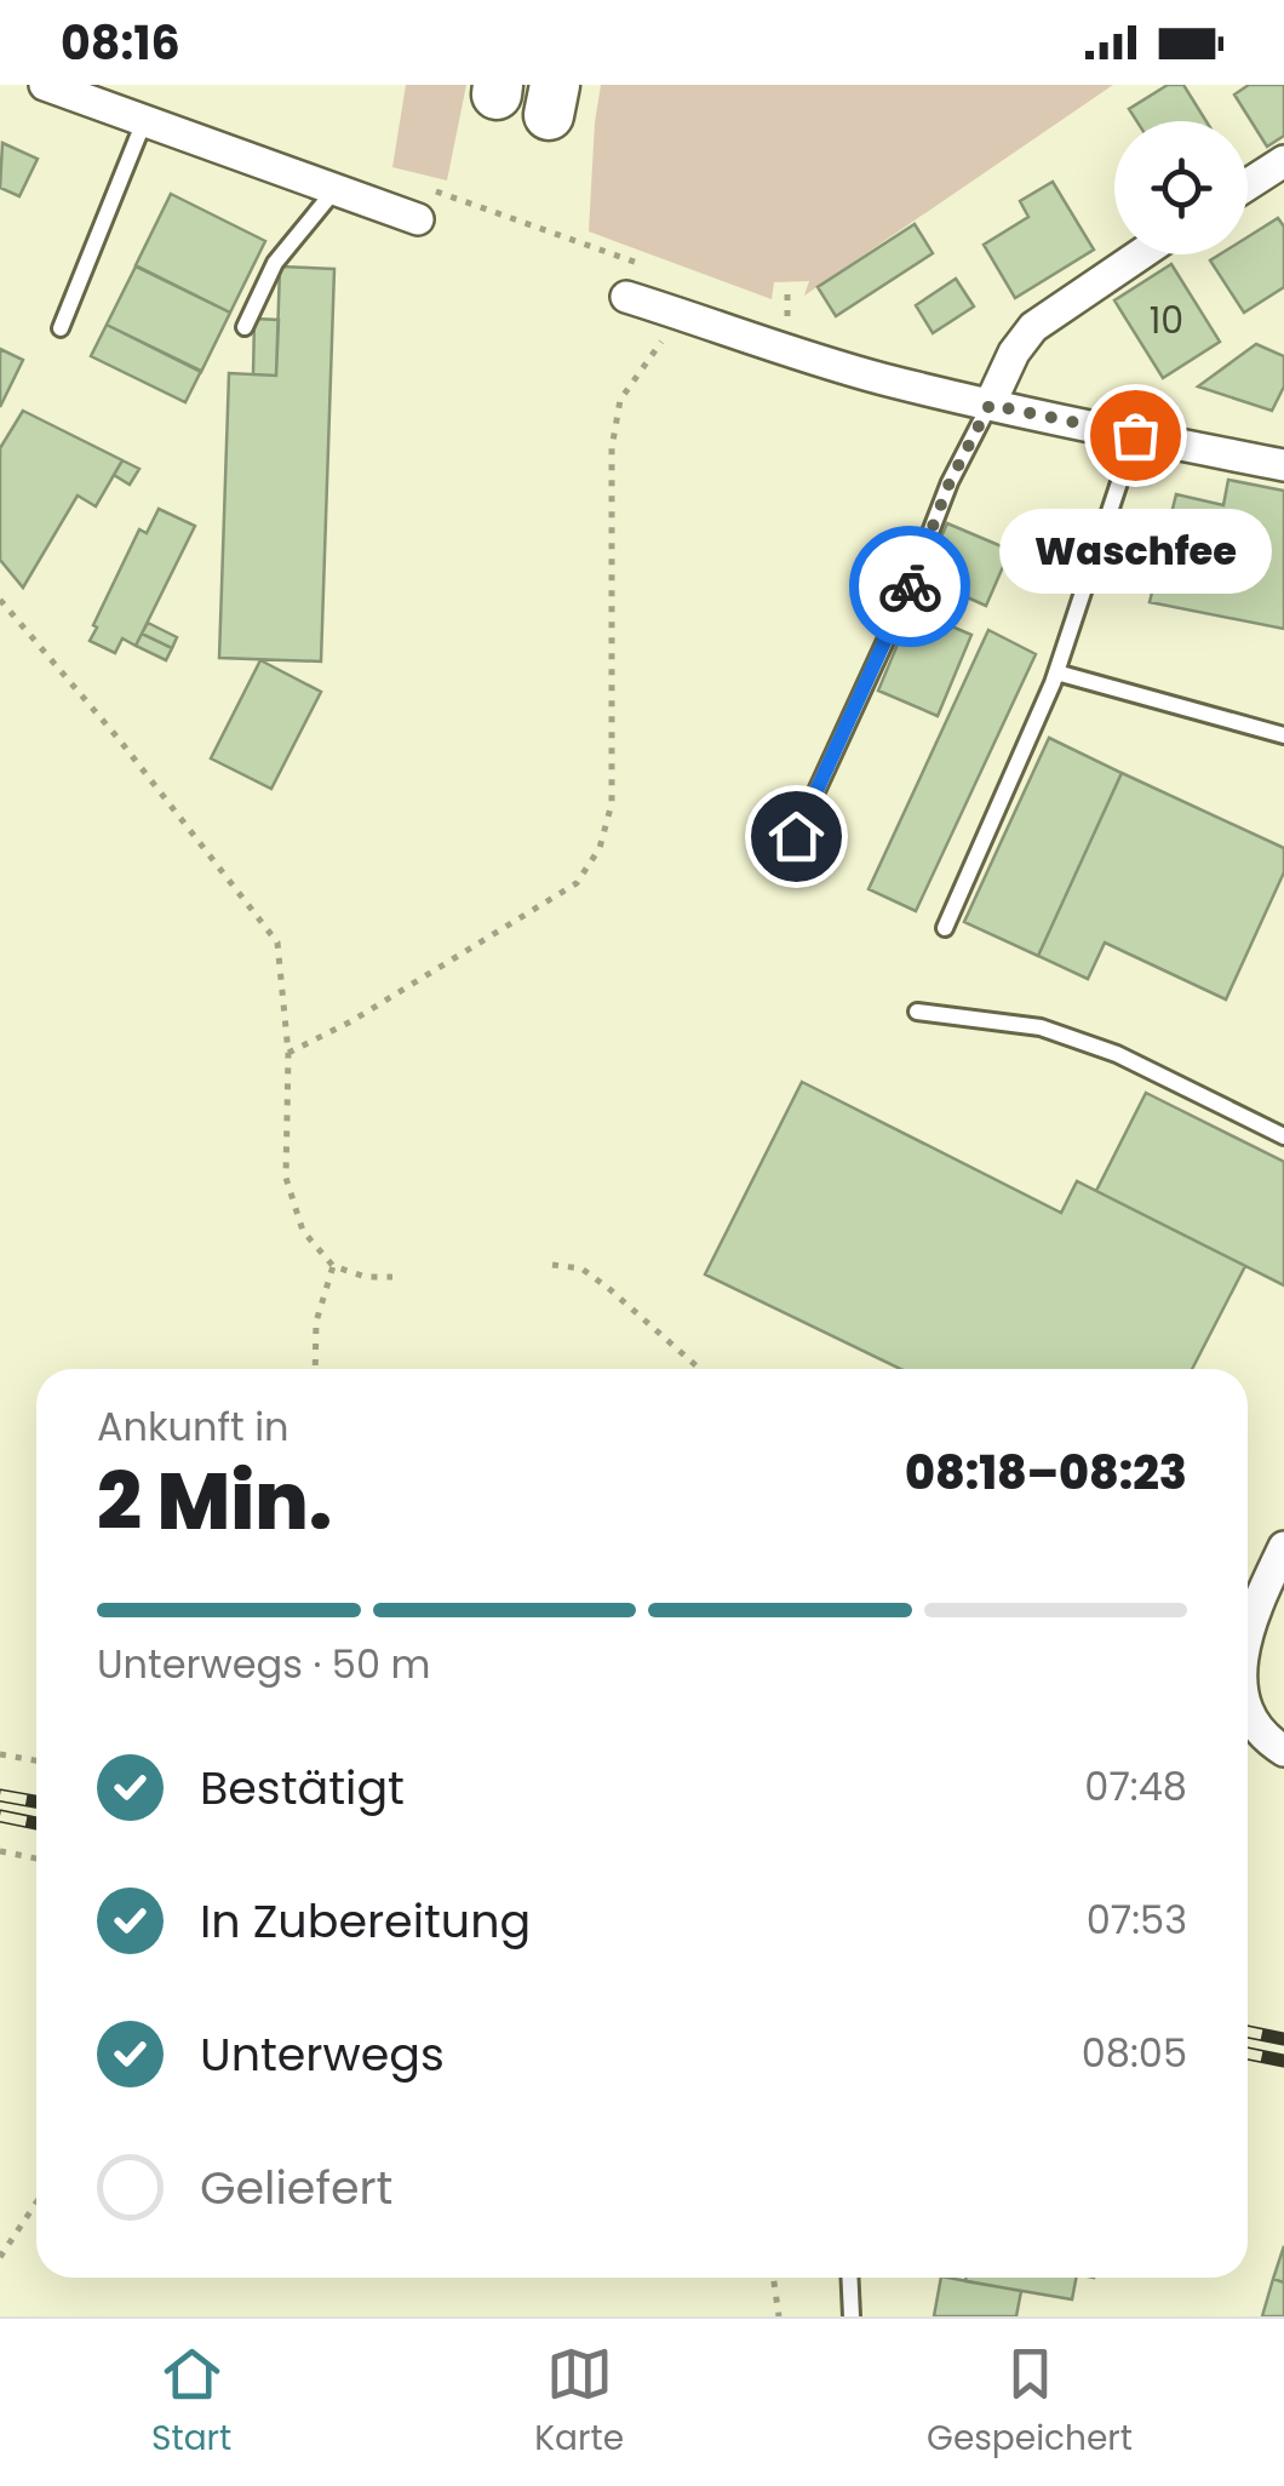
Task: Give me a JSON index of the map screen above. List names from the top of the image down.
{
  "places": ["Waschfee"],
  "house_numbers": ["10"],
  "page": {
    "status": "08:16",
    "bubble": "Waschfee",
    "heading": ["2 Min.", "Ankunft in", "08:18–08:23"],
    "bar": "Unterwegs · 50 m",
    "list": [
      ["Bestätigt", "07:48"],
      ["In Zubereitung", "07:53"],
      ["Unterwegs", "08:05"],
      "Geliefert"
    ],
    "tabs": ["Start", "Karte", "Gespeichert"]
  }
}
